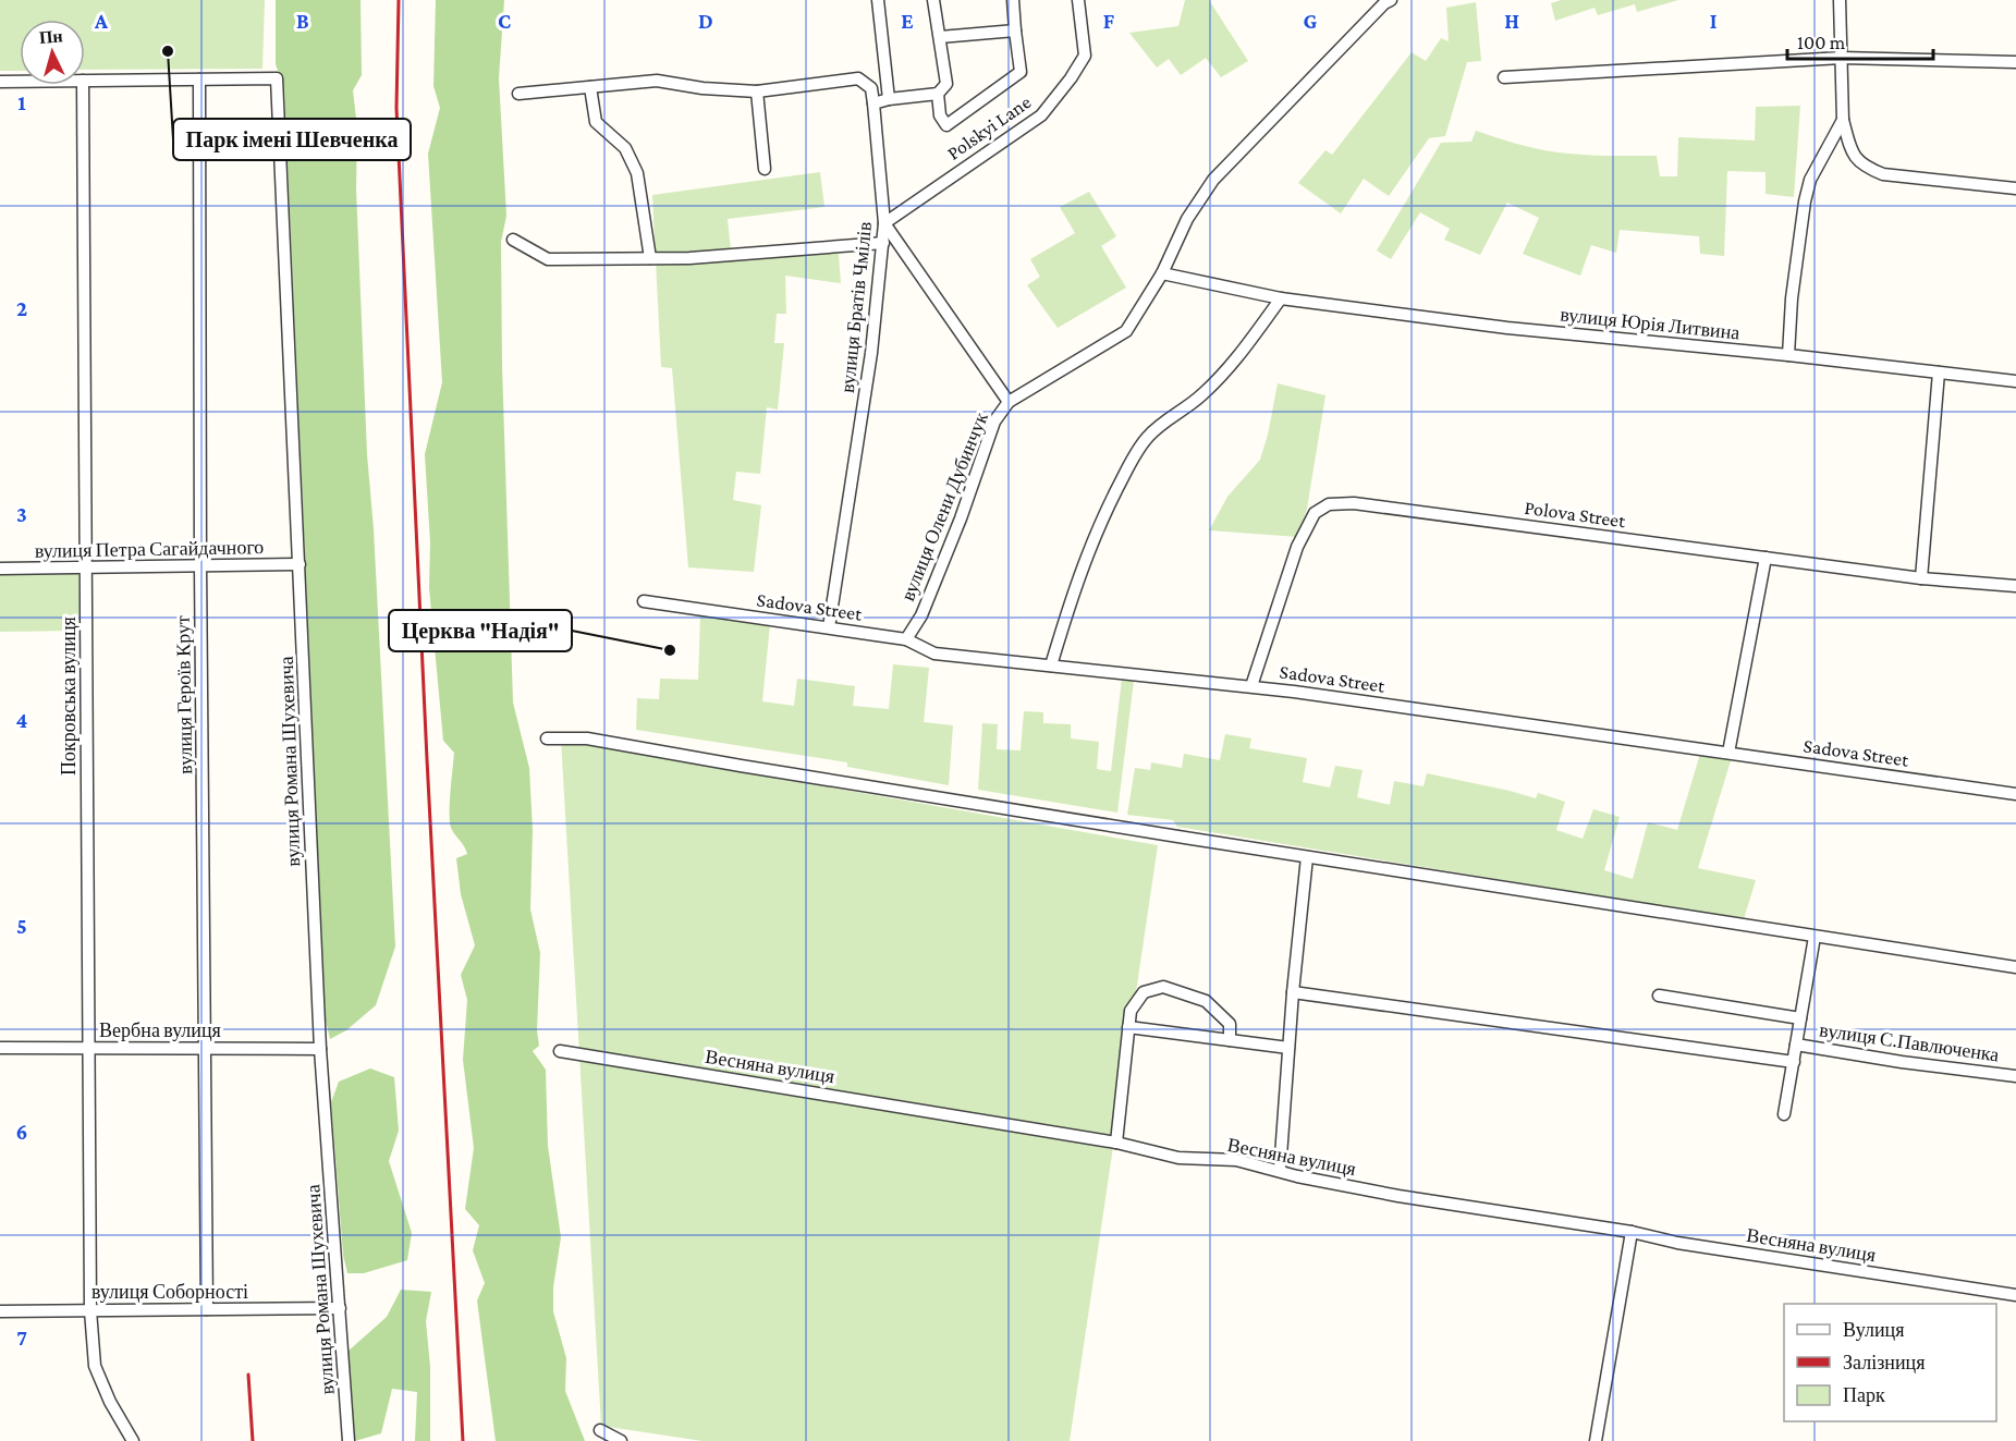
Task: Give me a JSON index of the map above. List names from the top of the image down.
{
  "streets": {
    "street": [
      "Polskyi Lane",
      "вулиця Братів Чмілів",
      "вулиця Юрія Литвина",
      "вулиця Олени Дубинчук",
      "Polova Street",
      "вулиця Петра Сагайдачного",
      "Sadova Street",
      "вулиця Героїв Крут",
      "Покровська вулиця",
      "вулиця Романа Шухевича",
      "Вербна вулиця",
      "вулиця С.Павлюченка",
      "Весняна вулиця",
      "вулиця Соборності"
    ]
  },
  "crossings": [
    ["Polskyi Lane", "вулиця Братів Чмілів"],
    ["вулиця Братів Чмілів", "Sadova Street"],
    ["вулиця Юрія Литвина", "вулиця Олени Дубинчук"],
    ["вулиця Олени Дубинчук", "Sadova Street"],
    ["Polova Street", "Sadova Street"],
    ["вулиця Петра Сагайдачного", "вулиця Героїв Крут"],
    ["вулиця Петра Сагайдачного", "Покровська вулиця"],
    ["вулиця Петра Сагайдачного", "вулиця Романа Шухевича"],
    ["вулиця Героїв Крут", "вулиця Романа Шухевича"],
    ["вулиця Героїв Крут", "Вербна вулиця"],
    ["вулиця Героїв Крут", "вулиця Соборності"],
    ["Покровська вулиця", "Вербна вулиця"],
    ["Покровська вулиця", "вулиця Соборності"],
    ["вулиця Романа Шухевича", "Вербна вулиця"],
    ["вулиця Романа Шухевича", "вулиця Соборності"]
  ],
  "places": ["Парк імені Шевченка", "Церква \"Надія\""],
  "legend": ["Вулиця", "Залізниця", "Парк"],
  "scale_bar": "100 m",
  "north": "top",
  "grid": {
    "columns": [
      "A",
      "B",
      "C",
      "D",
      "E",
      "F",
      "G",
      "H",
      "I"
    ],
    "rows": [
      "1",
      "2",
      "3",
      "4",
      "5",
      "6",
      "7"
    ]
  }
}
